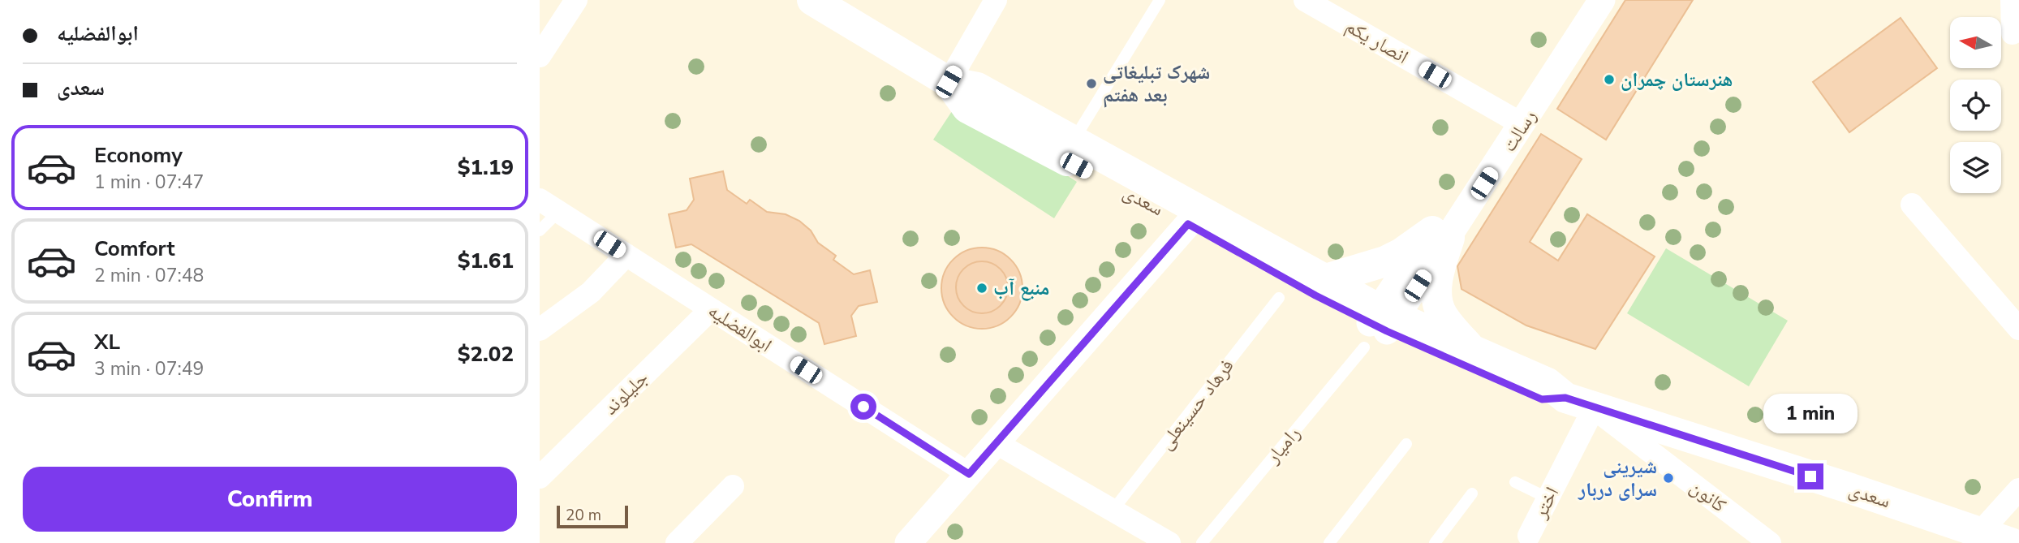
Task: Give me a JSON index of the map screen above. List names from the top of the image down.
{
  "streets": {
    "main road": ["سعدی"],
    "street": [
      "انصار یکم",
      "رسالت",
      "ابوالفضلیه",
      "جلیلوند",
      "کانون",
      "اختر"
    ],
    "lane": ["فرهاد حسینعلی", "رامیار"]
  },
  "crossings": [
    ["انصار یکم", "رسالت"],
    ["رسالت", "سعدی"],
    ["رسالت", "رامیار"],
    ["سعدی", "رامیار"],
    ["سعدی", "کانون"],
    ["سعدی", "اختر"],
    ["ابوالفضلیه", "جلیلوند"],
    ["کانون", "اختر"]
  ],
  "places": [
    "هنرستان چمران",
    "شهرک تبلیغاتی بعد هفتم",
    "منبع آب",
    "شیرینی سرای دربار"
  ],
  "scale_bar": "20 m",
  "north": "left",
  "page": {
    "banner": ["ابوالفضلیه", "سعدی"],
    "list": [
      {
        "name": "Economy",
        "note": "1 min · 07:47",
        "value": "$1.19"
      },
      {
        "name": "Comfort",
        "note": "2 min · 07:48",
        "value": "$1.61"
      },
      {
        "name": "XL",
        "note": "3 min · 07:49",
        "value": "$2.02"
      }
    ],
    "bubble": "1 min",
    "buttons": "Confirm",
    "scale": "20 m"
  }
}
